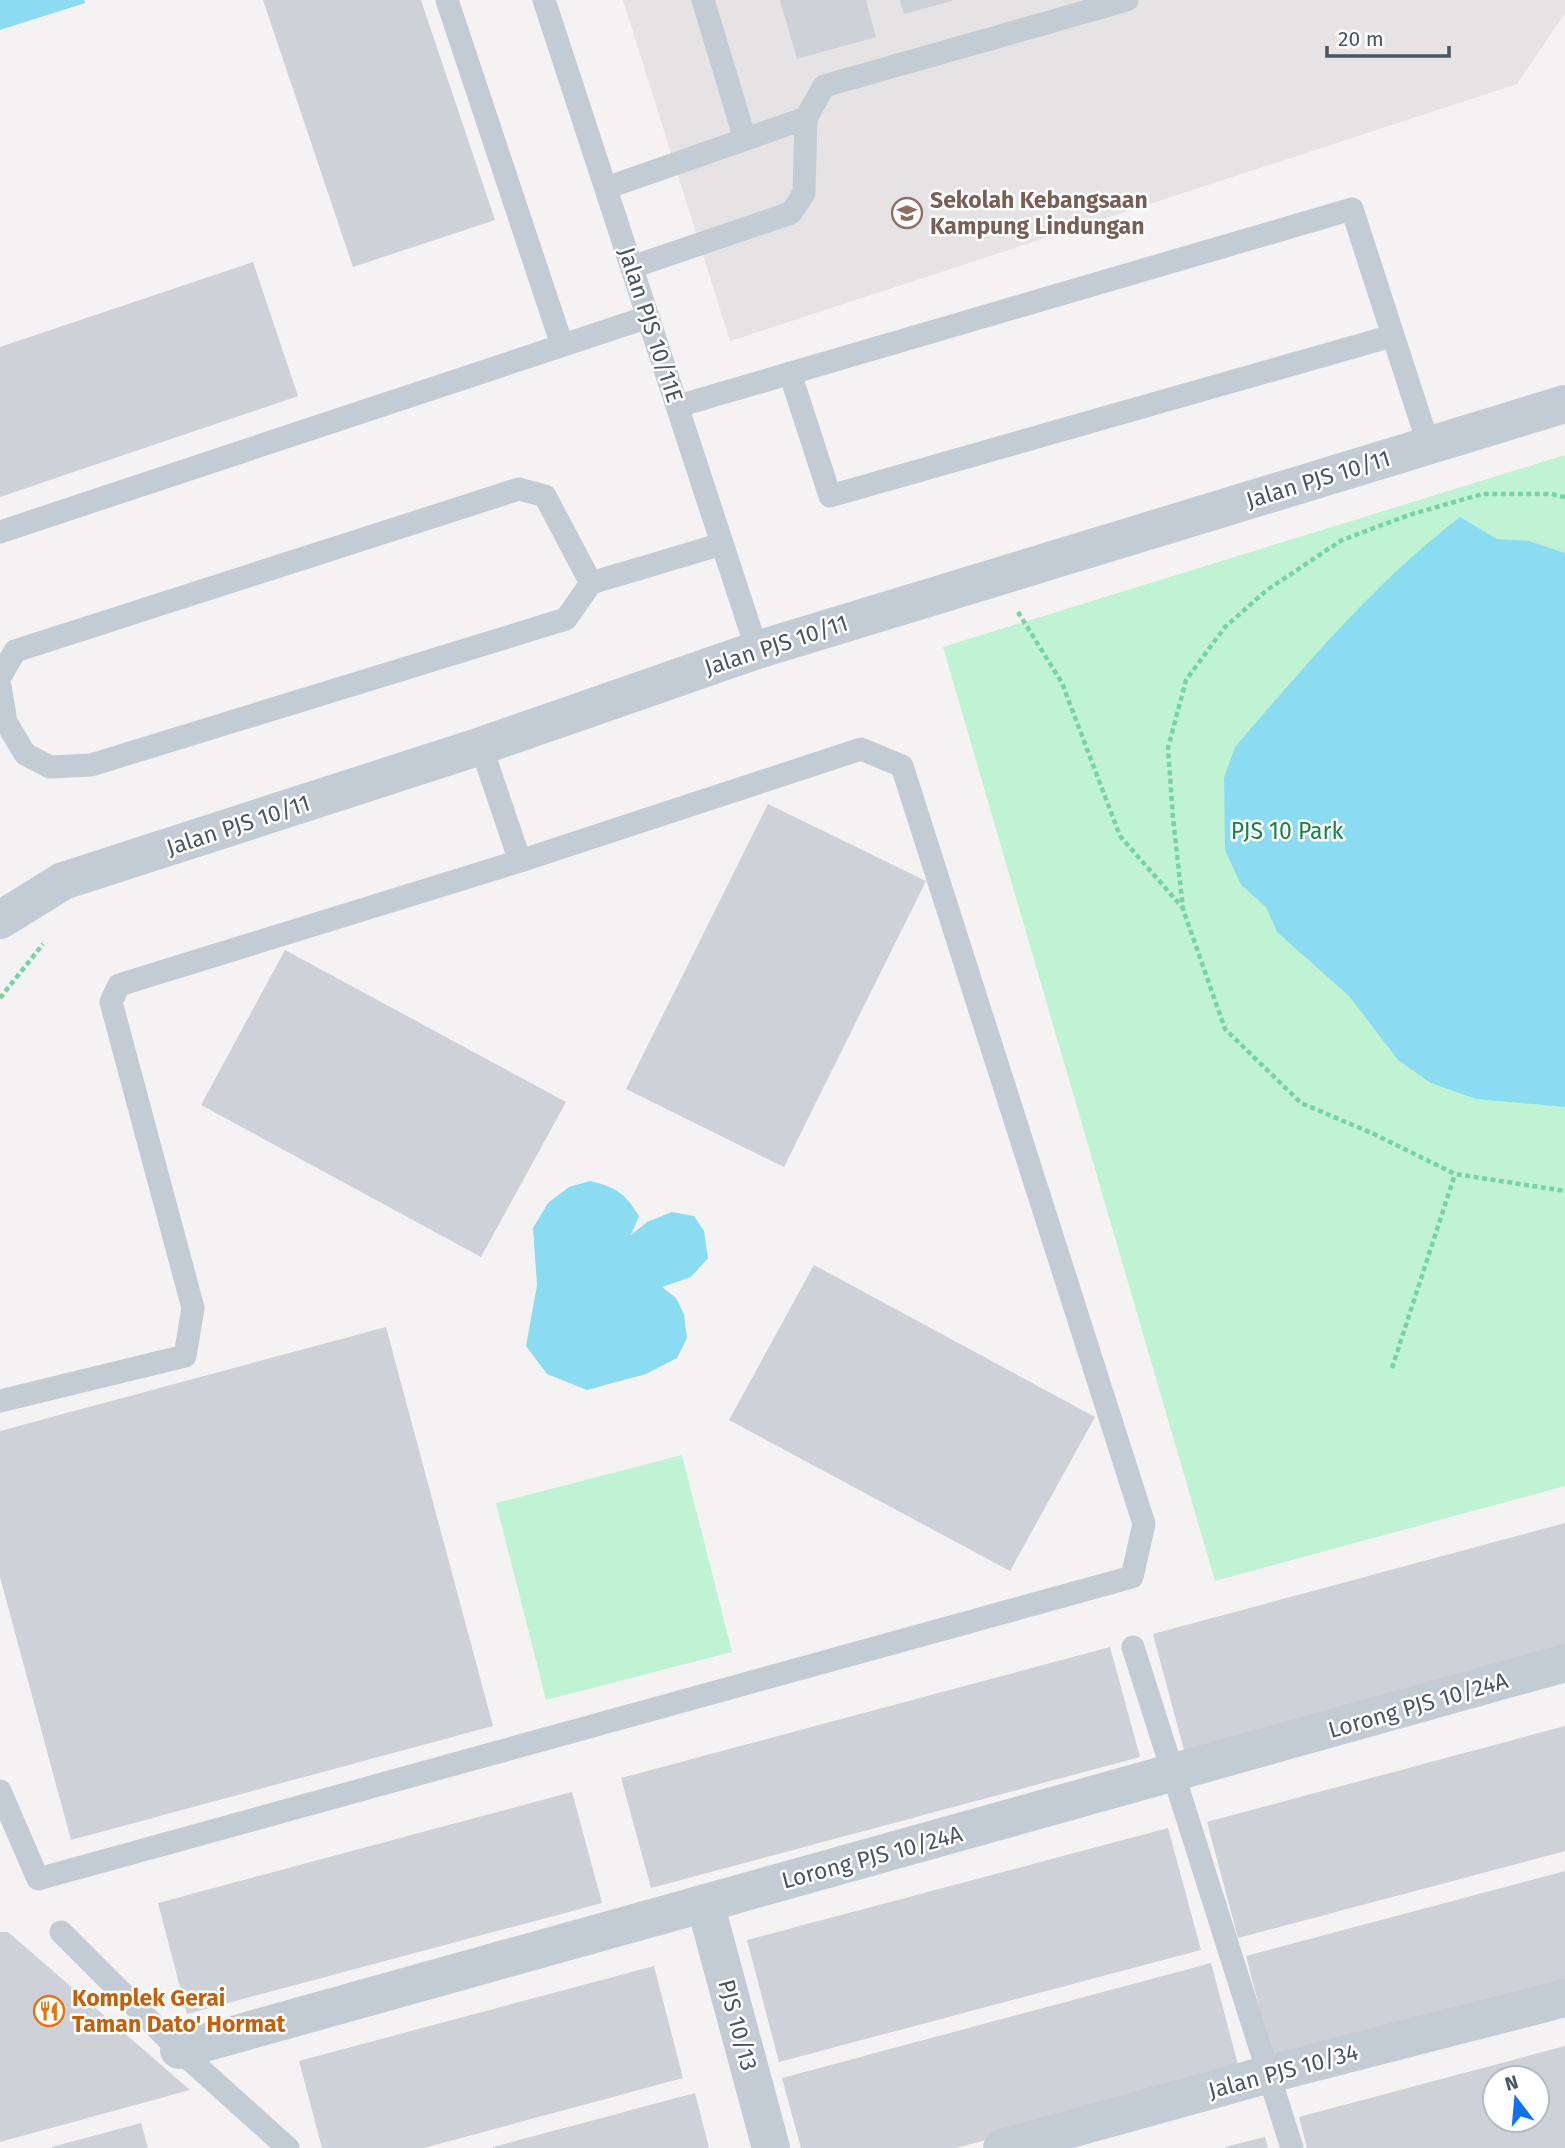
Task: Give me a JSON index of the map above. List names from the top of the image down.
{
  "streets": {
    "street": [
      "Jalan PJS 10/11",
      "Lorong PJS 10/24A",
      "PJS 10/13",
      "Jalan PJS 10/34"
    ],
    "lane": ["Jalan PJS 10/11E"]
  },
  "crossings": [
    ["Jalan PJS 10/11E", "Jalan PJS 10/11"],
    ["Lorong PJS 10/24A", "PJS 10/13"]
  ],
  "parks": ["PJS 10 Park"],
  "places": {
    "school or university": ["Sekolah Kebangsaan Kampung Lindungan"],
    "restaurant": ["Komplek Gerai Taman Dato' Hormat"]
  },
  "scale_bar": "20 m",
  "north": "top"
}
